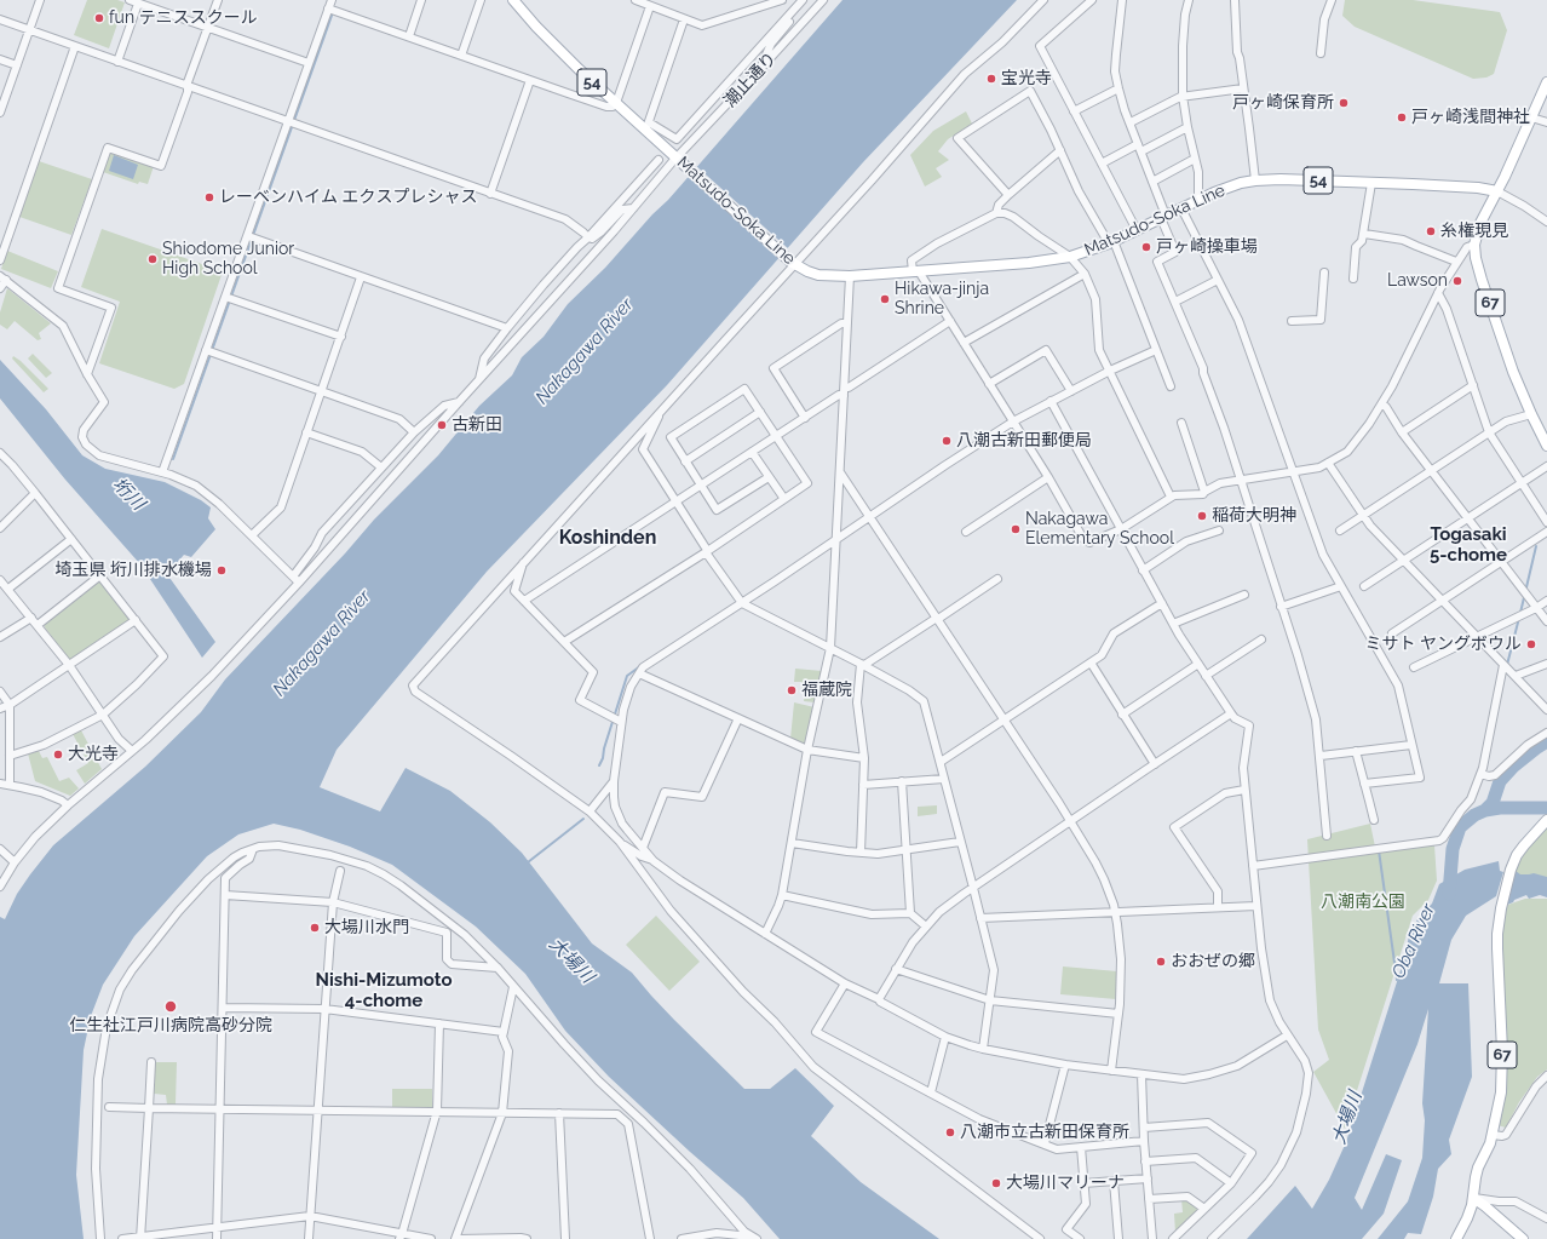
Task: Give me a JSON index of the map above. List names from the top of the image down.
{
  "streets": {
    "main road": ["54", "Matsudo-Soka Line", "67"],
    "street": ["潮止通り"]
  },
  "crossings": [
    ["潮止通り", "Matsudo-Soka Line"],
    ["Matsudo-Soka Line", "67"]
  ],
  "districts": ["Togasaki 5-chome", "Koshinden", "Nishi-Mizumoto 4-chome"],
  "water": [
    "Nakagawa River",
    "垳川",
    "Oba River",
    "大場川"
  ],
  "parks": ["八潮南公園"],
  "places": [
    "fun テニススクール",
    "宝光寺",
    "戸ヶ崎保育所",
    "戸ヶ崎浅間神社",
    "レーベンハイム エクスプレシャス",
    "糸権現見",
    "戸ヶ崎操車場",
    "Shiodome Junior High School",
    "Lawson",
    "Hikawa-jinja Shrine",
    "古新田",
    "八潮古新田郵便局",
    "稲荷大明神",
    "Nakagawa Elementary School",
    "埼玉県 垳川排水機場",
    "ミサト ヤングボウル",
    "福蔵院",
    "大光寺",
    "大場川水門",
    "おおぜの郷",
    "仁生社江戸川病院高砂分院",
    "八潮市立古新田保育所",
    "大場川マリーナ"
  ]
}
